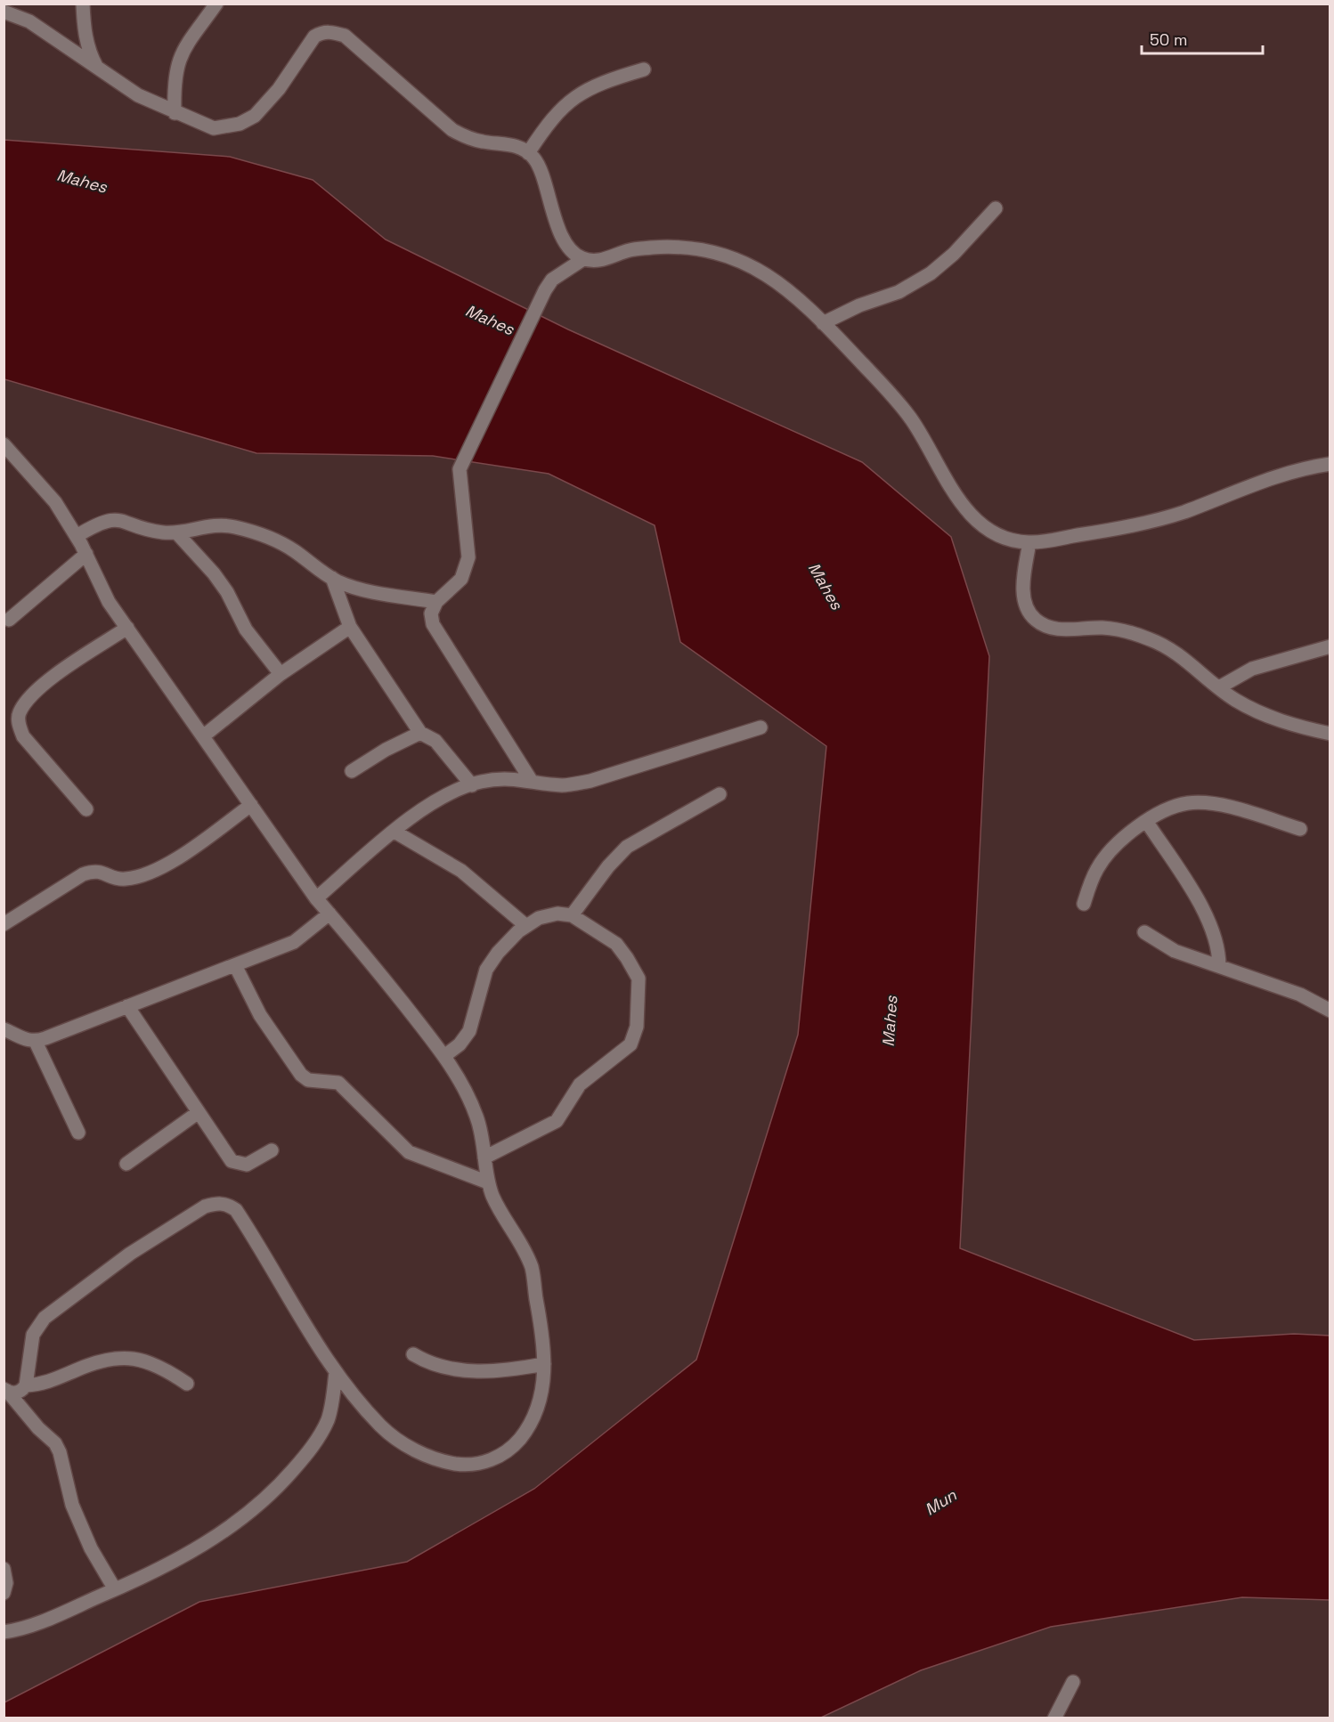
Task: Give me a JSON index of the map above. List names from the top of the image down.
{
  "water": ["Mahes", "Mun"],
  "scale_bar": "50 m"
}
